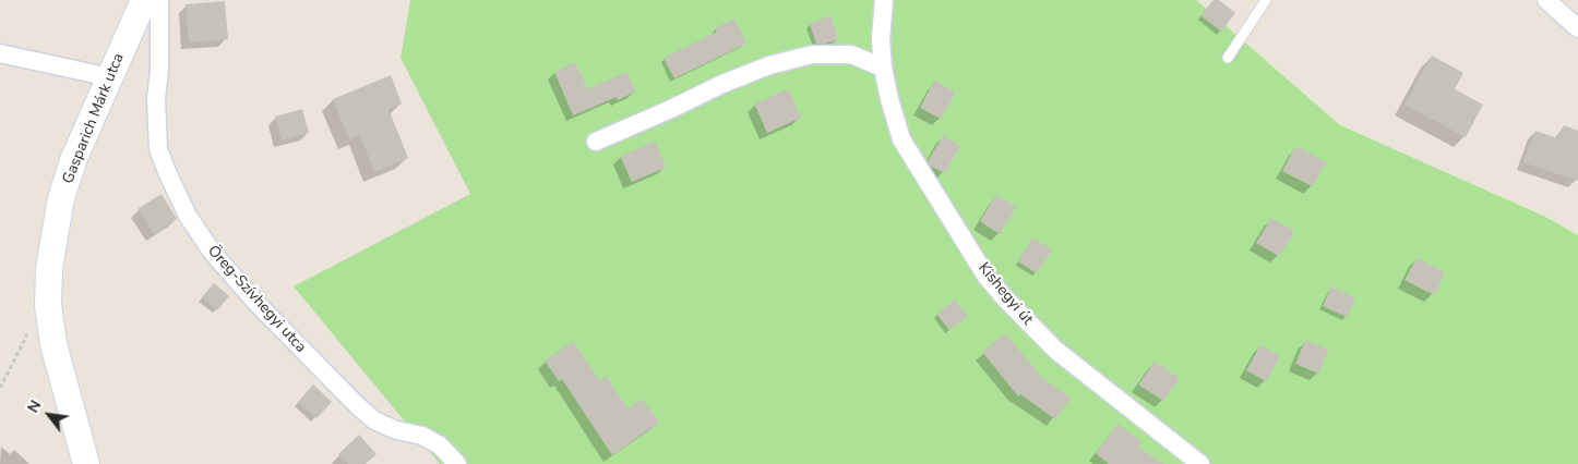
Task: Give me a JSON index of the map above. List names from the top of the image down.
{
  "streets": {
    "street": ["Gasparich Márk utca", "Kishegyi út", "Öreg-Szívhegyi utca"]
  },
  "north": "top left"
}
